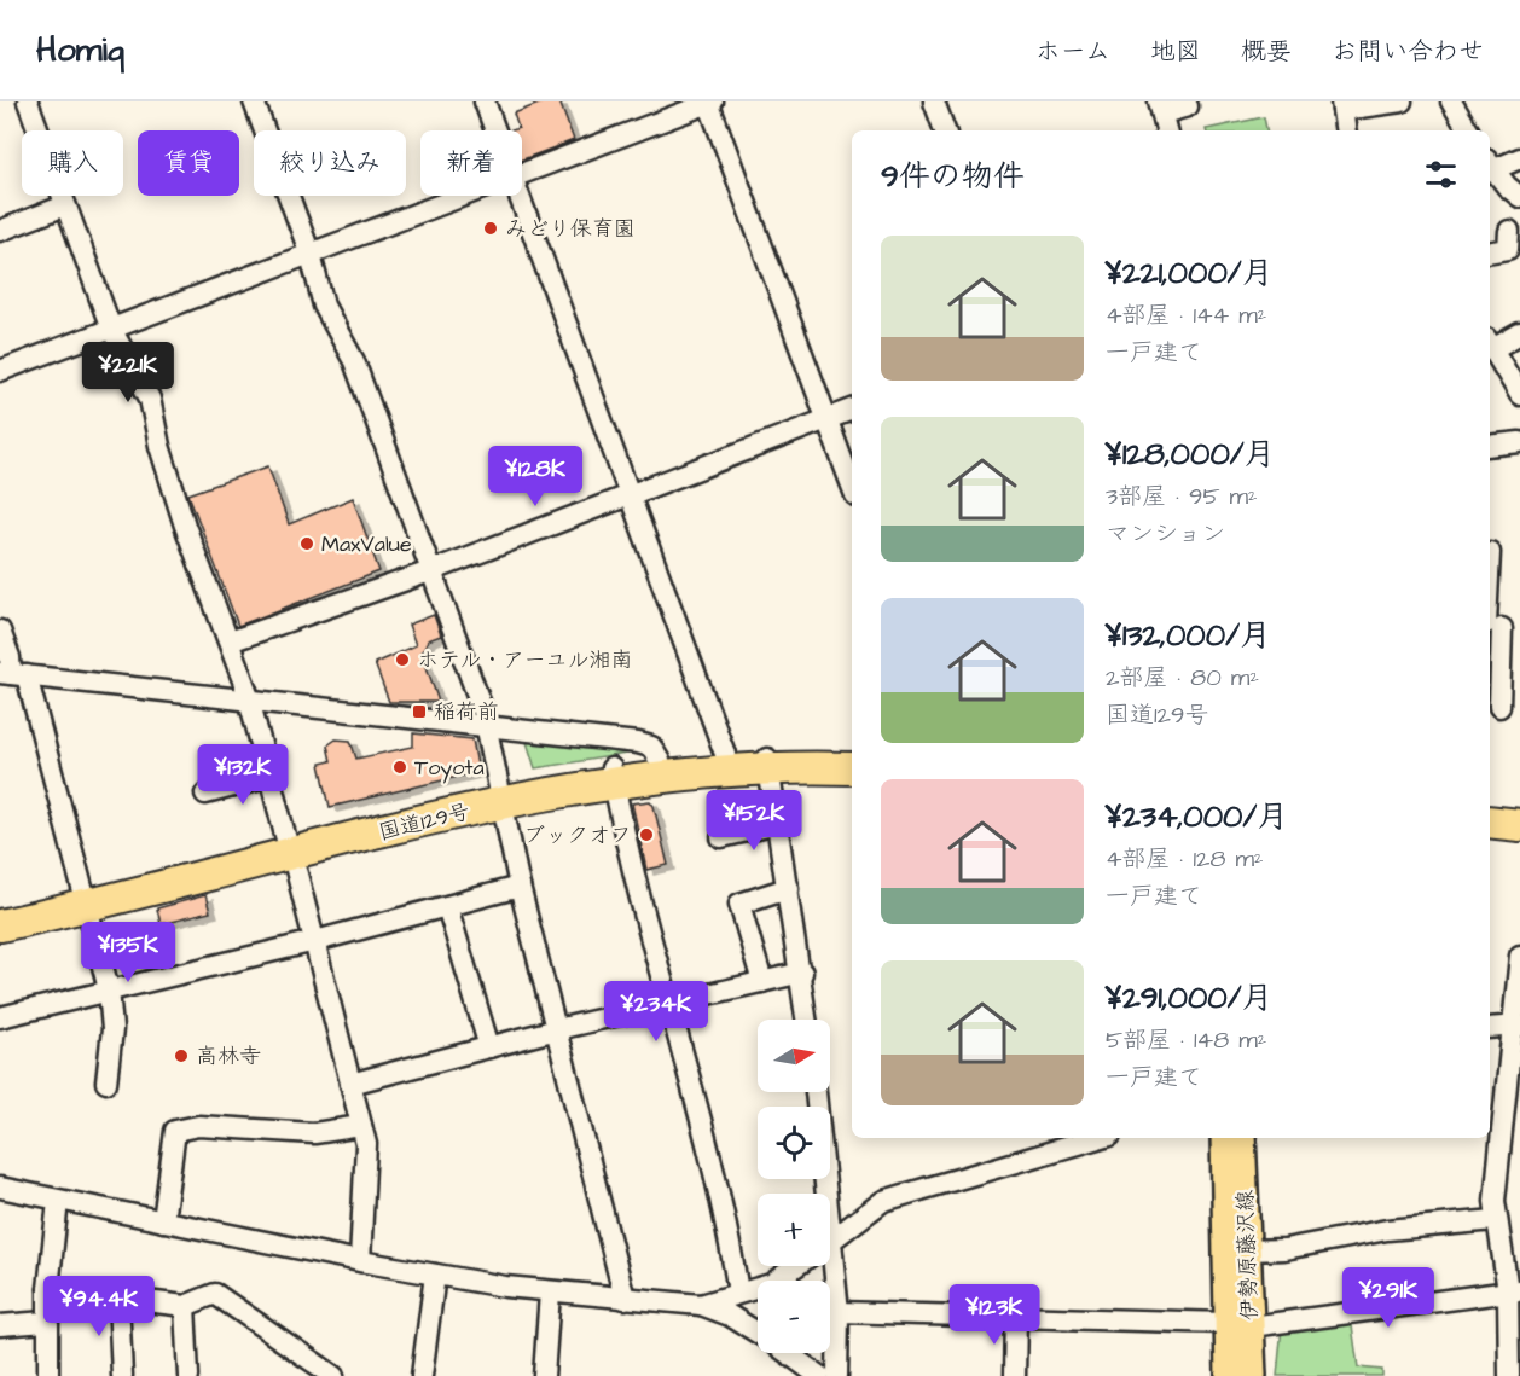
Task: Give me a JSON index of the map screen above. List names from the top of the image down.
{
  "streets": {
    "highway": ["国道129号"],
    "main road": ["伊勢原藤沢線"]
  },
  "places": {
    "other": [
      "みどり保育園",
      "MaxValue",
      "ホテル・アーユル湘南",
      "Toyota",
      "ブックオフ",
      "高林寺"
    ],
    "transit": ["稲荷前"]
  },
  "north": "right",
  "page": {
    "header": "Homiq",
    "nav": [
      "ホーム",
      "地図",
      "概要",
      "お問い合わせ"
    ],
    "chip": [
      "購入",
      "賃貸",
      "絞り込み",
      "新着"
    ],
    "heading": "9件の物件",
    "list": [
      {
        "name": "¥221,000/月",
        "note": "4部屋 · 144 m² · 一戸建て"
      },
      {
        "name": "¥128,000/月",
        "note": "3部屋 · 95 m² · マンション"
      },
      {
        "name": "¥132,000/月",
        "note": "2部屋 · 80 m² · 国道129号"
      },
      {
        "name": "¥234,000/月",
        "note": "4部屋 · 128 m² · 一戸建て"
      },
      {
        "name": "¥291,000/月",
        "note": "5部屋 · 148 m² · 一戸建て"
      }
    ],
    "price": [
      "¥221K",
      "¥128K",
      "¥132K",
      "¥152K",
      "¥135K",
      "¥234K",
      "¥291K",
      "¥94.4K",
      "¥123K"
    ],
    "map_buttons": ["+", "−"]
  }
}
